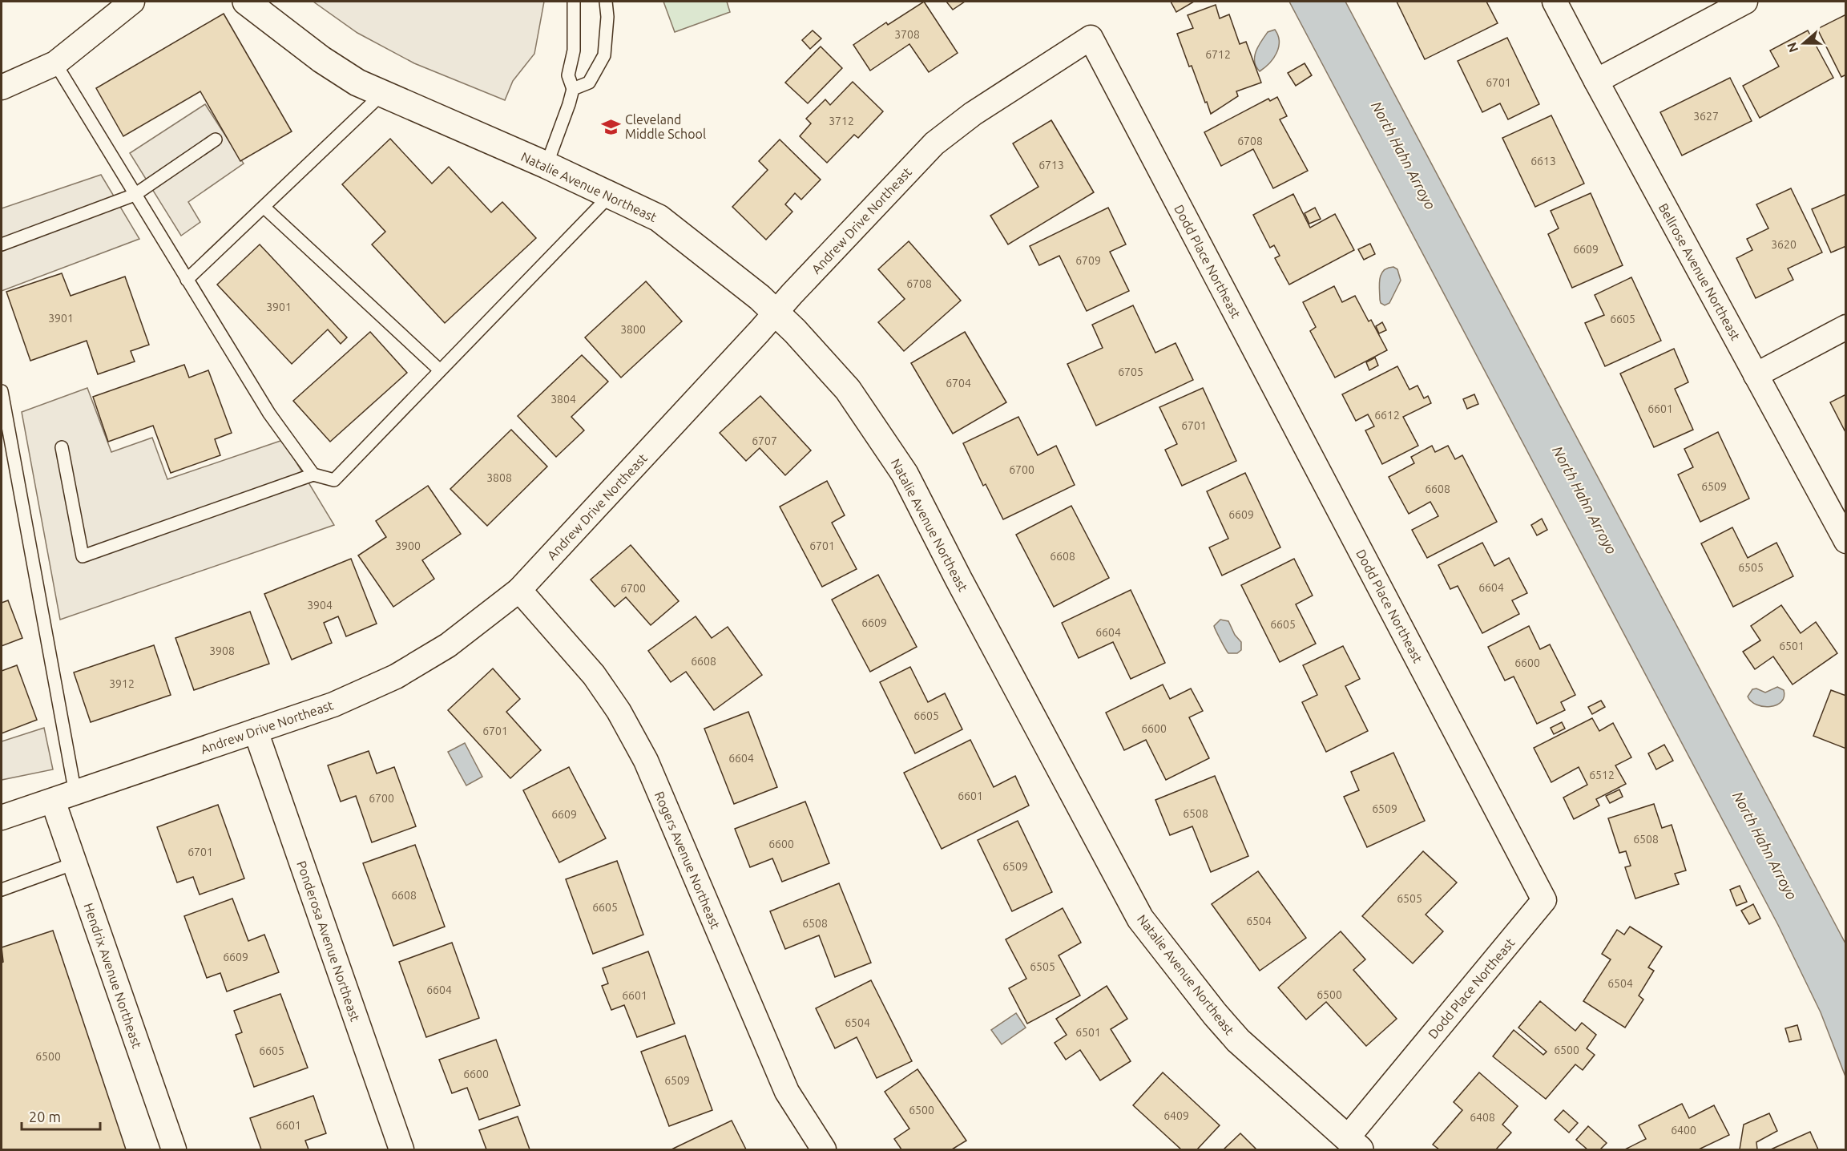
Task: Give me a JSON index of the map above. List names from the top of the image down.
{
  "streets": {
    "street": [
      "Natalie Avenue Northeast",
      "Andrew Drive Northeast",
      "Dodd Place Northeast",
      "Bellrose Avenue Northeast",
      "Rogers Avenue Northeast",
      "Ponderosa Avenue Northeast",
      "Hendrix Avenue Northeast"
    ]
  },
  "crossings": [
    ["Natalie Avenue Northeast", "Andrew Drive Northeast"],
    ["Natalie Avenue Northeast", "Dodd Place Northeast"],
    ["Andrew Drive Northeast", "Dodd Place Northeast"],
    ["Andrew Drive Northeast", "Rogers Avenue Northeast"],
    ["Andrew Drive Northeast", "Ponderosa Avenue Northeast"],
    ["Andrew Drive Northeast", "Hendrix Avenue Northeast"]
  ],
  "water": ["North Hahn Arroyo"],
  "places": {
    "school or university": ["Cleveland Middle School"]
  },
  "house_numbers": [
    "3708",
    "6712",
    "6701",
    "3627",
    "3712",
    "6708",
    "6613",
    "6713",
    "3620",
    "6609",
    "6709",
    "6708",
    "3901",
    "3901",
    "6605",
    "3800",
    "6705",
    "6704",
    "3804",
    "6601",
    "6612",
    "6701",
    "6707",
    "6700",
    "3808",
    "6509",
    "6608",
    "6609",
    "3900",
    "6701",
    "6608",
    "6505",
    "6604",
    "6700",
    "3904",
    "6609",
    "6605",
    "6604",
    "6501",
    "3908",
    "6608",
    "6600",
    "3912",
    "6605",
    "6600",
    "6701",
    "6604",
    "6512",
    "6601",
    "6700",
    "6509",
    "6508",
    "6609",
    "6508",
    "6600",
    "6701",
    "6509",
    "6608",
    "6505",
    "6605",
    "6504",
    "6508",
    "6609",
    "6505",
    "6504",
    "6604",
    "6500",
    "6601",
    "6504",
    "6501",
    "6500",
    "6605",
    "6500",
    "6600",
    "6509",
    "6500",
    "6409",
    "6408",
    "6601",
    "6400"
  ],
  "scale_bar": "20 m",
  "north": "left"
}
